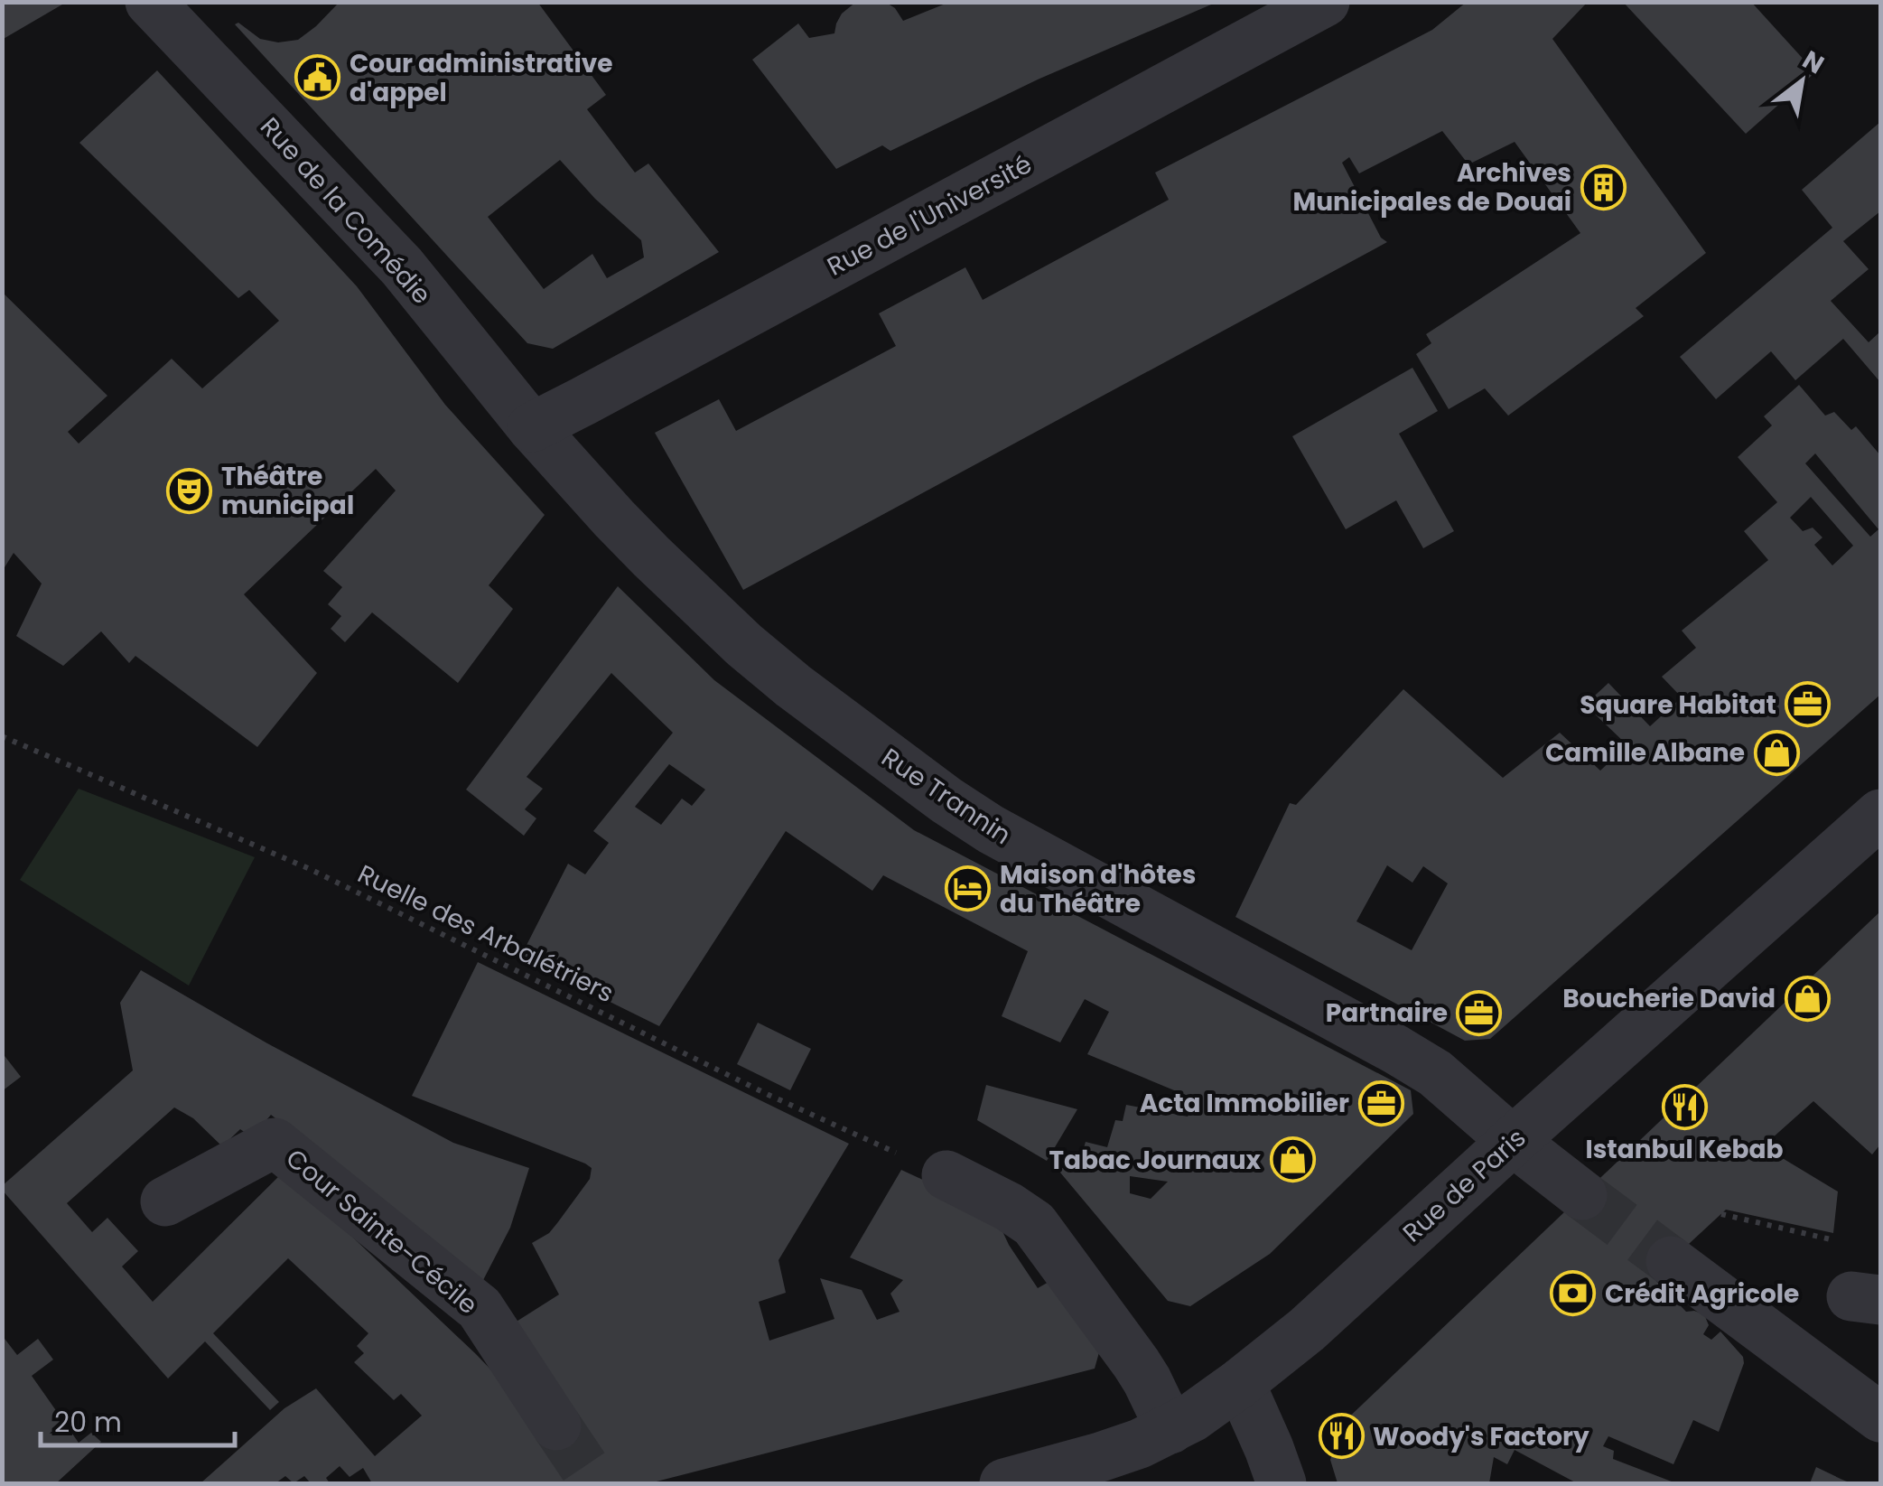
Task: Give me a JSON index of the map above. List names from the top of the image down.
{
  "streets": {
    "street": [
      "Rue de la Comédie",
      "Rue de l'Université",
      "Rue Trannin",
      "Rue de Paris",
      "Cour Sainte-Cécile"
    ],
    "path": ["Ruelle des Arbalétriers"]
  },
  "crossings": [
    ["Rue de la Comédie", "Rue de l'Université"],
    ["Rue de la Comédie", "Rue Trannin"],
    ["Rue de l'Université", "Rue Trannin"],
    ["Rue Trannin", "Rue de Paris"]
  ],
  "places": {
    "public building": ["Cour administrative d'appel"],
    "building": ["Archives Municipales de Douai"],
    "theatre": ["Théâtre municipal"],
    "office": ["Square Habitat", "Partnaire", "Acta Immobilier"],
    "shop": ["Camille Albane", "Boucherie David", "Tabac Journaux"],
    "hotel": ["Maison d'hôtes du Théâtre"],
    "restaurant": ["Istanbul Kebab", "Woody's Factory"],
    "bank": ["Crédit Agricole"]
  },
  "scale_bar": "20 m",
  "north": "top right"
}
